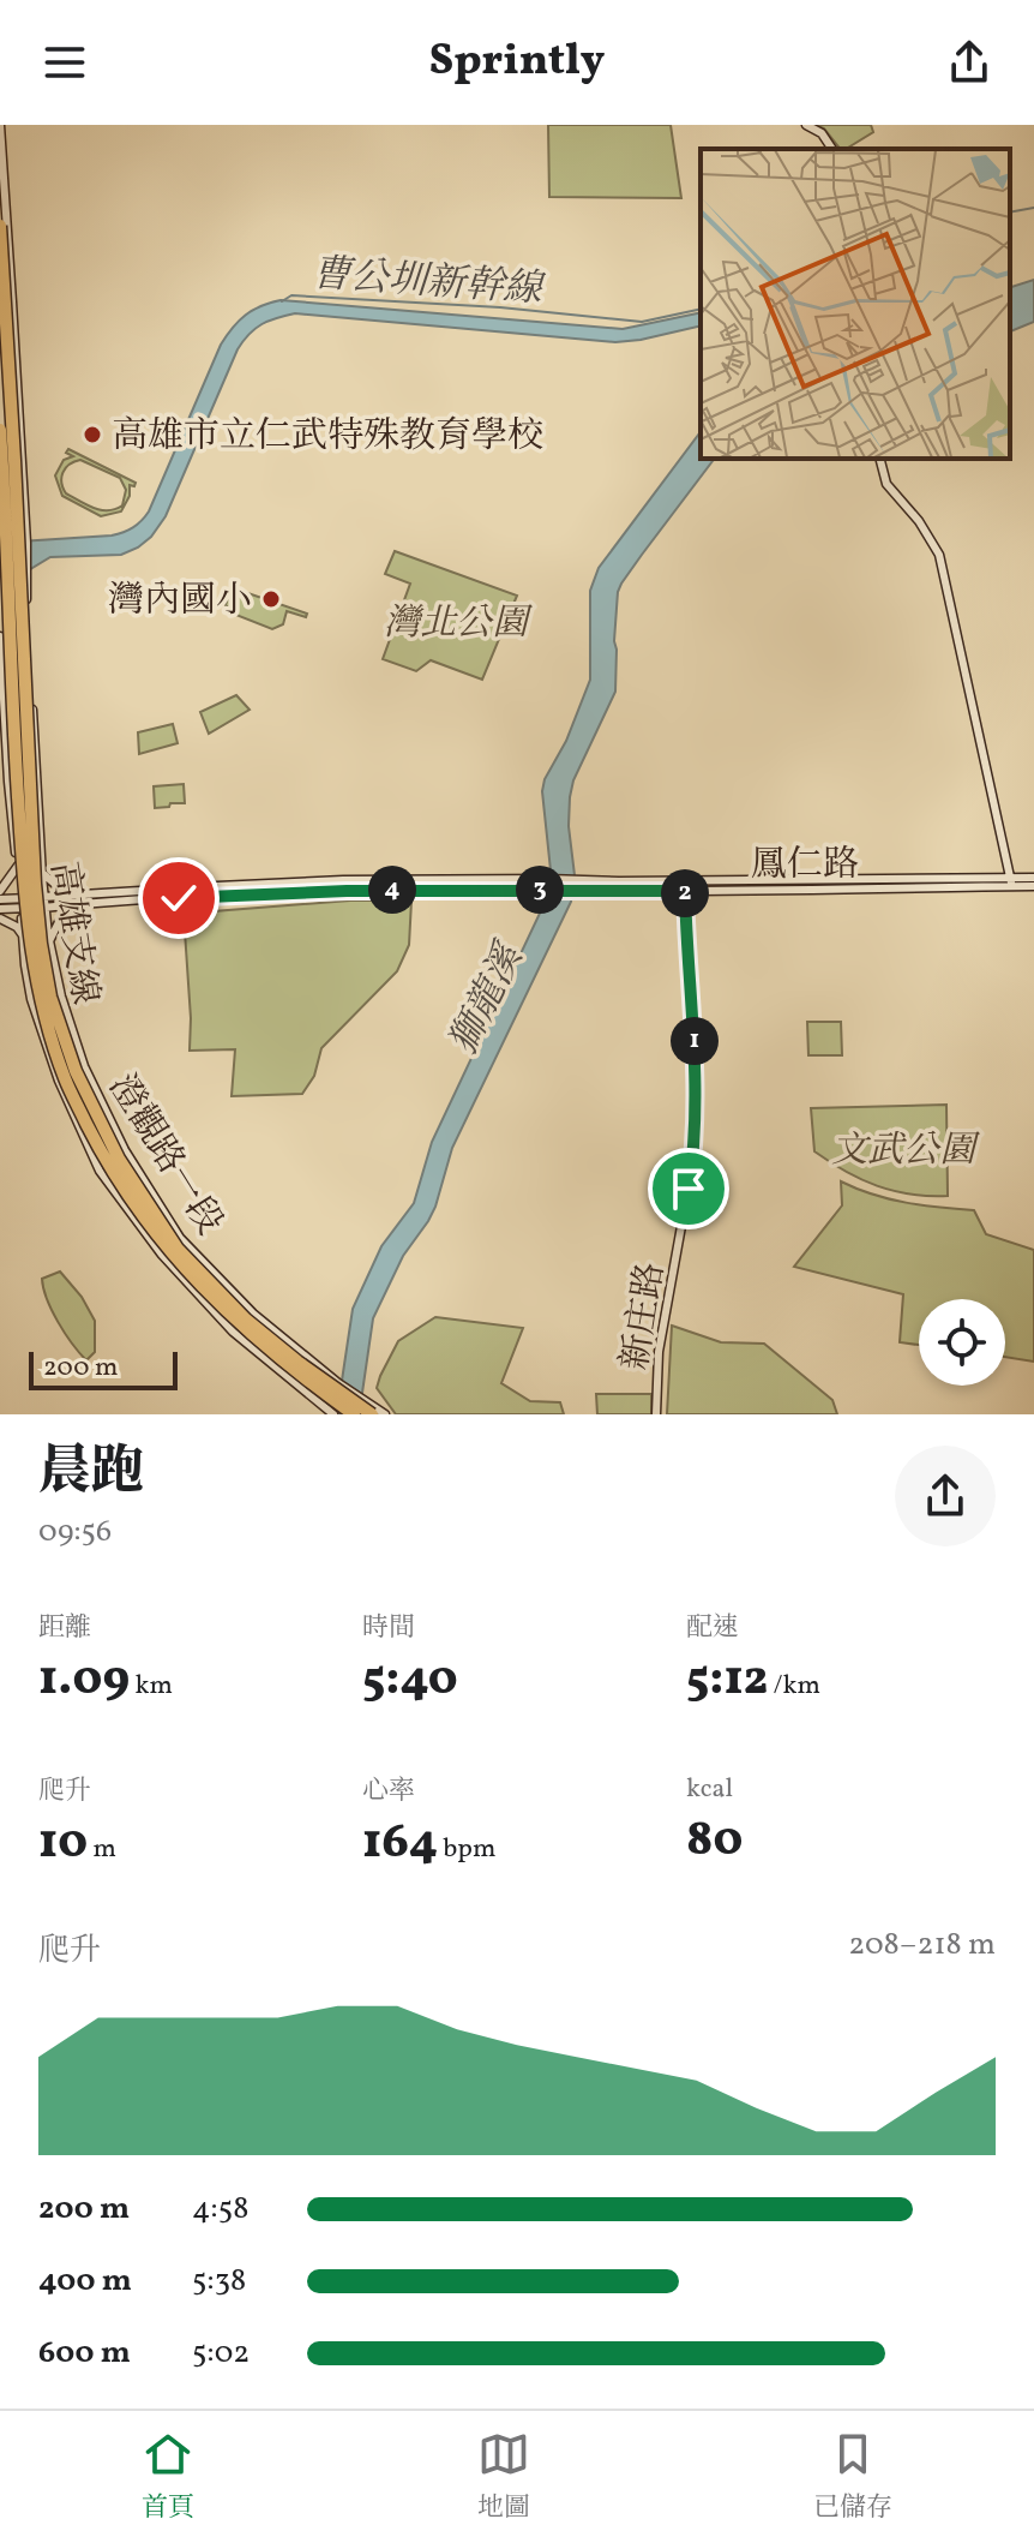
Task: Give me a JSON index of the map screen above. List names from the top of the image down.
{
  "streets": {
    "highway": ["高雄支線"],
    "street": ["鳳仁路", "澄觀路一段", "新庄路"]
  },
  "crossings": [
    ["鳳仁路", "新庄路"]
  ],
  "water": ["曹公圳新幹線", "獅龍溪"],
  "parks": ["灣北公園", "文武公園"],
  "places": ["高雄市立仁武特殊教育學校", "灣內國小"],
  "scale_bar": "200 m",
  "page": {
    "header": "Sprintly",
    "pins": [
      "3",
      "4",
      "2",
      "1"
    ],
    "scale": "200 m",
    "heading": ["晨跑", "09:56"],
    "stats": [
      ["距離", "1.09 km"],
      ["時間", "5:40"],
      ["配速", "5:12 /km"],
      ["爬升", "10 m"],
      ["心率", "164 bpm"],
      ["kcal", "80"]
    ],
    "chart": ["爬升", "208–218 m"],
    "list": [
      {
        "name": "200 m",
        "note": "4:58"
      },
      {
        "name": "400 m",
        "note": "5:38"
      },
      {
        "name": "600 m",
        "note": "5:02"
      }
    ],
    "tabs": ["首頁", "地圖", "已儲存"]
  }
}
